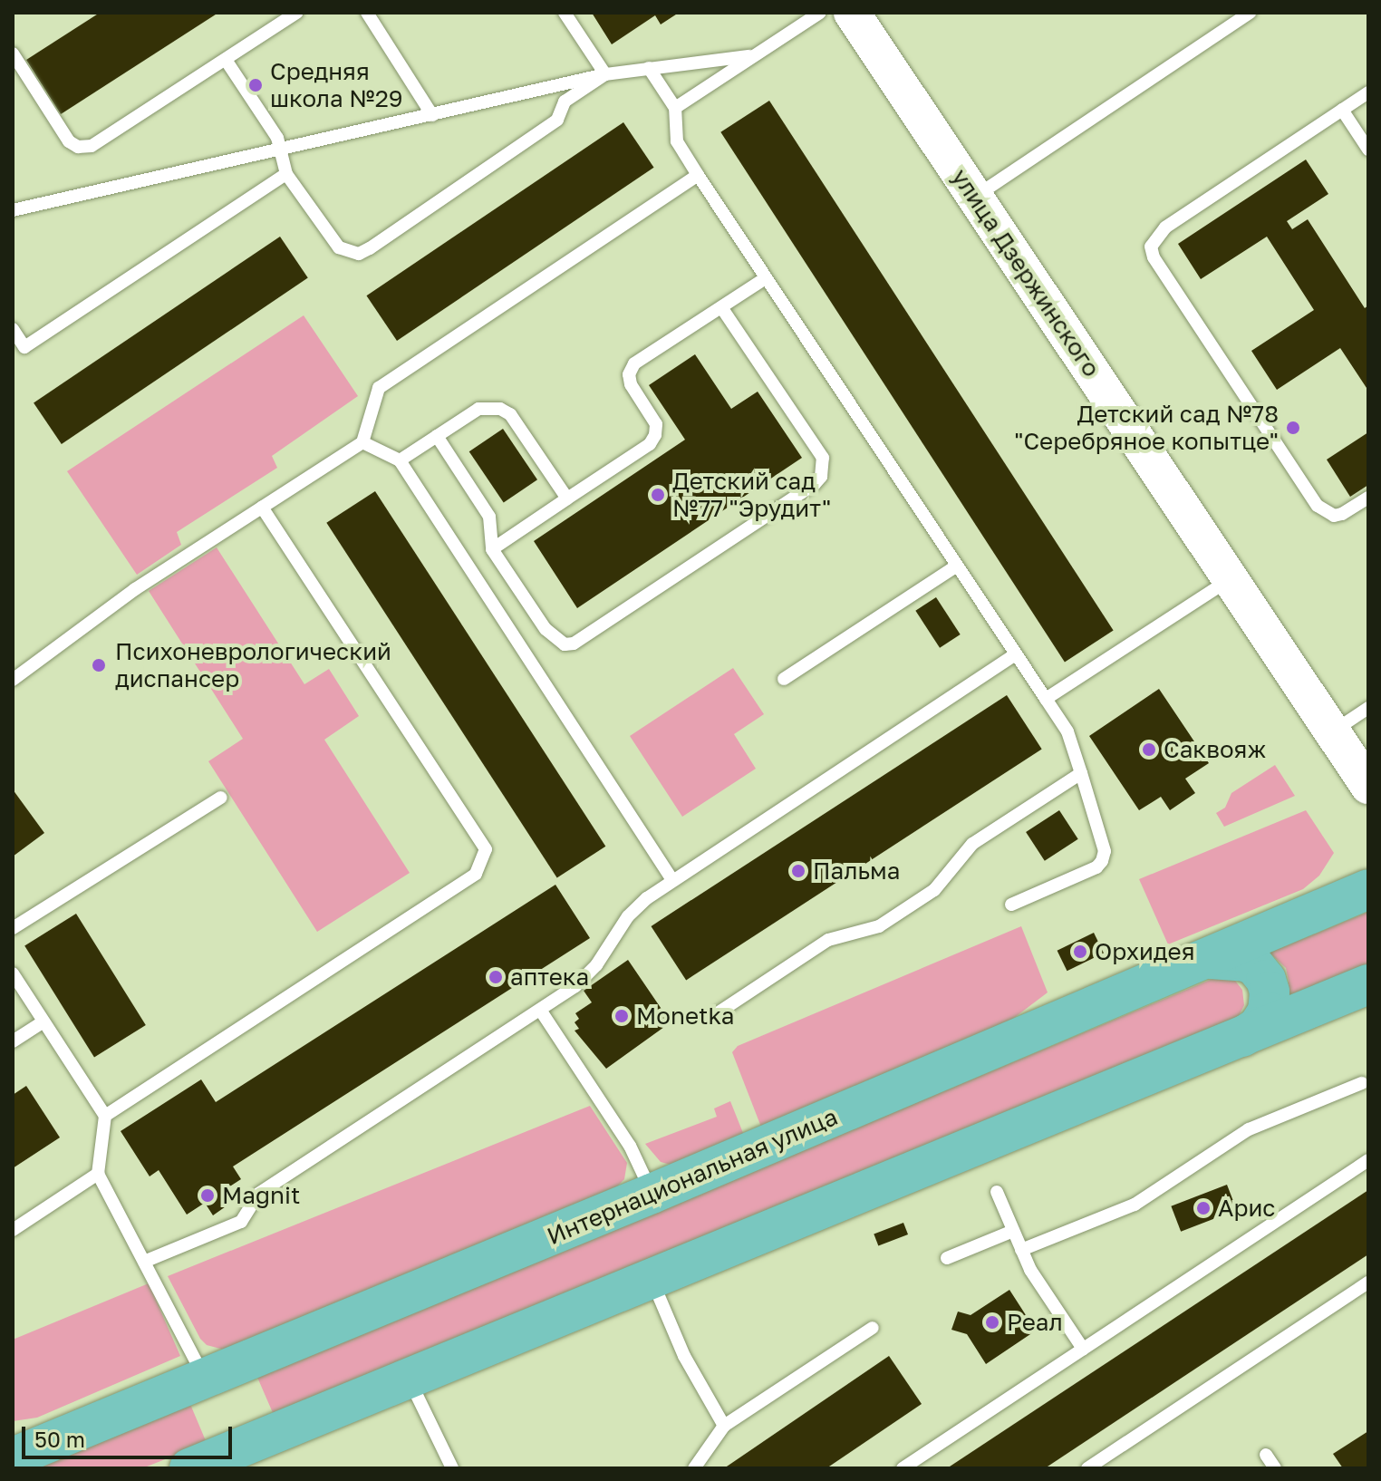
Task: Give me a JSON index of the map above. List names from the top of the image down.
{
  "streets": {
    "main road": ["Интернациональная улица"],
    "street": ["улица Дзержинского"]
  },
  "places": [
    "Средняя школа №29",
    "Детский сад №78 \"Серебряное копытце\"",
    "Детский сад №77 \"Эрудит\"",
    "Психоневрологический диспансер",
    "Саквояж",
    "Пальма",
    "Орхидея",
    "аптека",
    "Monetka",
    "Magnit",
    "Арис",
    "Реал"
  ],
  "scale_bar": "50 m"
}
